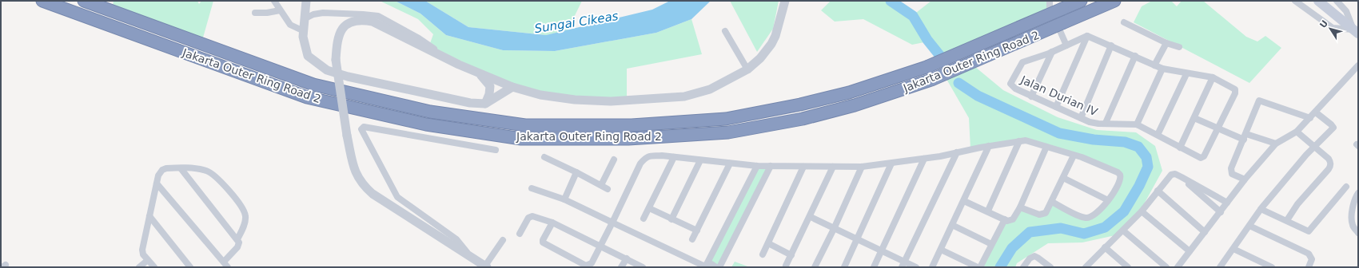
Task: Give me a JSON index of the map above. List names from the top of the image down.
{
  "streets": {
    "highway": ["Jakarta Outer Ring Road 2"],
    "street": ["Jalan Durian IV"]
  },
  "water": ["Sungai Cikeas"],
  "north": "top left"
}
